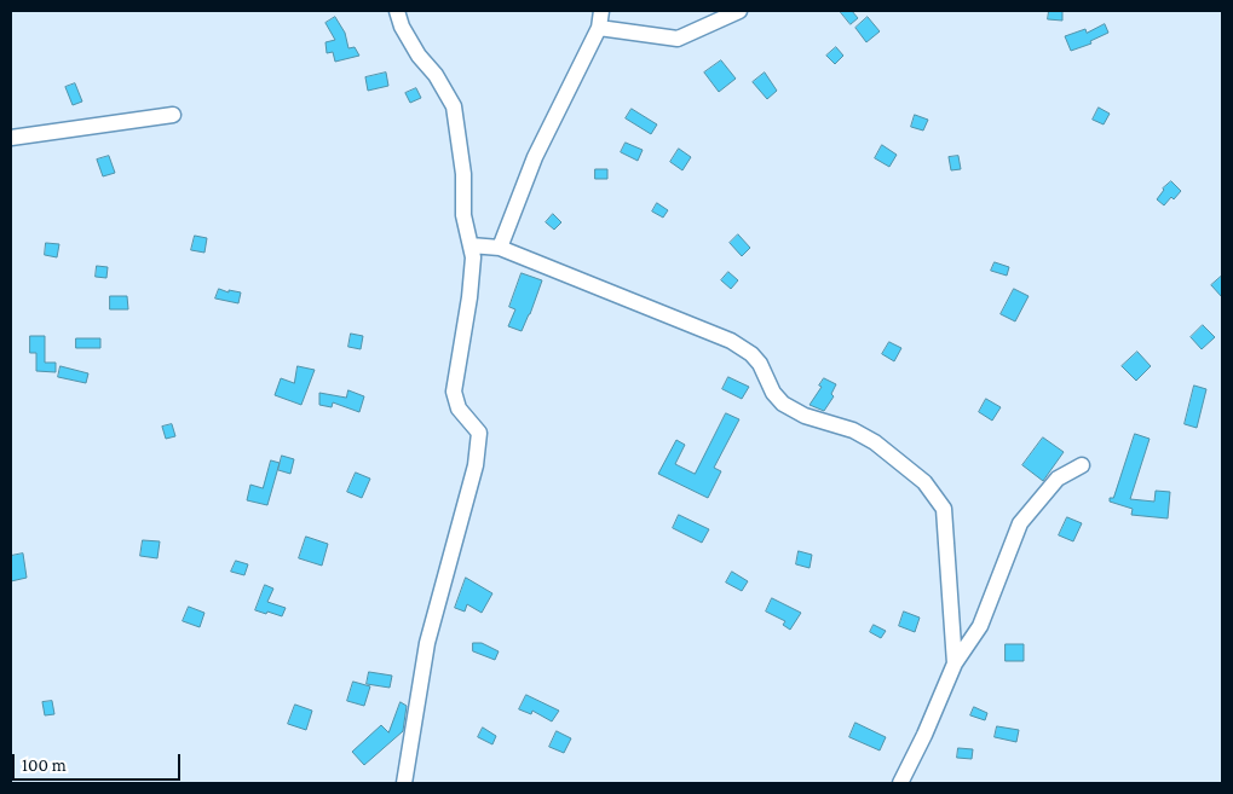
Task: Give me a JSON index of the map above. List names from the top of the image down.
{
  "scale_bar": "100 m"
}
